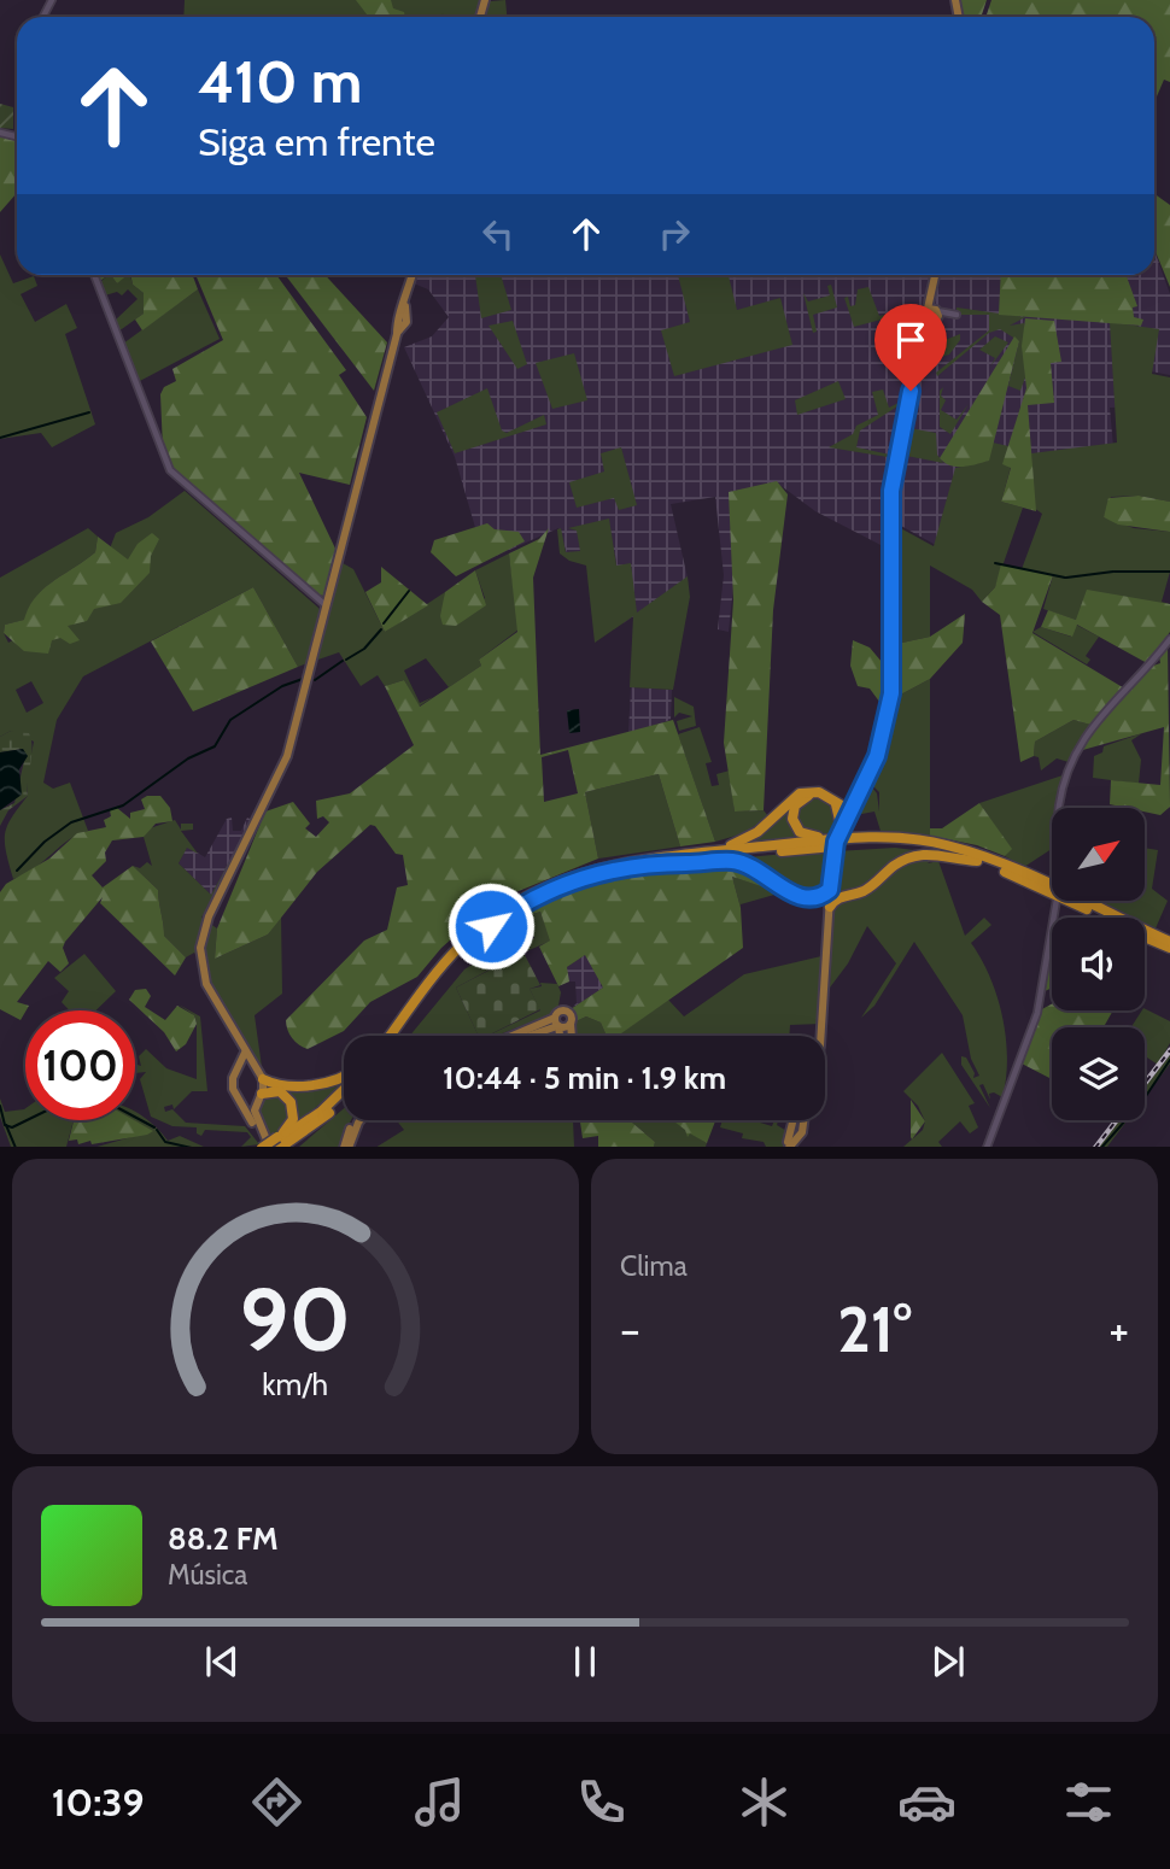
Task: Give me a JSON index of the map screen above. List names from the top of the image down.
{
  "north": "top right",
  "page": {
    "turn": ["410 m", "Siga em frente"],
    "limit": "100",
    "trip": "10:44 · 5 min · 1.9 km",
    "tile": "Clima",
    "heat": ["−", "21°", "+"],
    "song": ["88.2 FM", "Música"],
    "tabs": "10:39",
    "gauge": ["90", "km/h"]
  }
}
